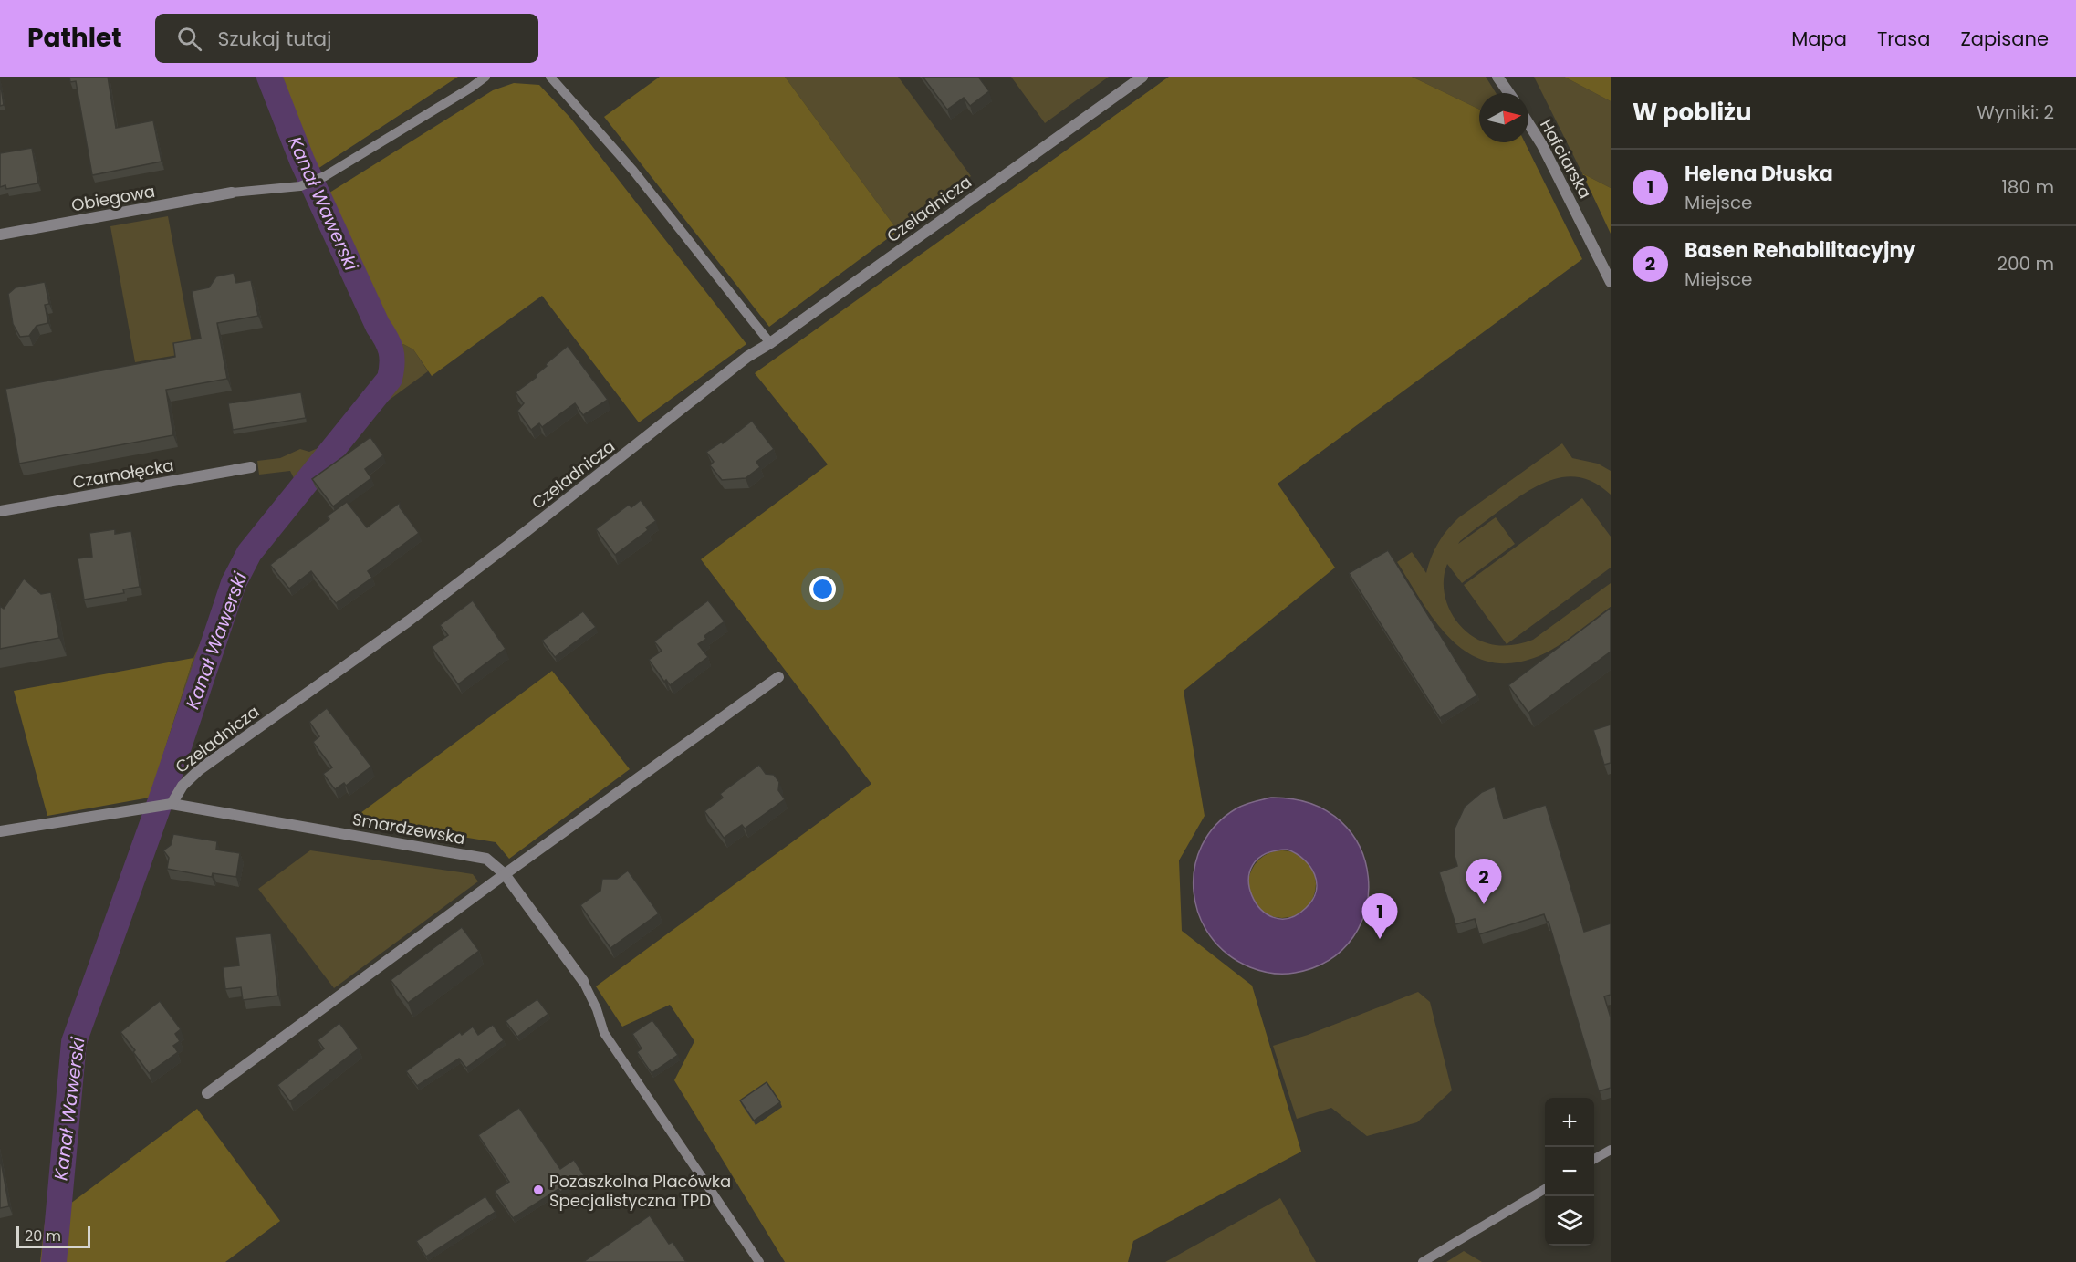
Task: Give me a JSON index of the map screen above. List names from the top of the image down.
{
  "streets": {
    "street": [
      "Hafciarska",
      "Obiegowa",
      "Czeladnicza",
      "Czarnołęcka",
      "Smardzewska"
    ]
  },
  "crossings": [
    ["Czeladnicza", "Smardzewska"]
  ],
  "water": ["Kanał Wawerski"],
  "places": ["Pozaszkolna Placówka Specjalistyczna TPD"],
  "scale_bar": "20 m",
  "north": "right",
  "page": {
    "header": "Pathlet",
    "search": "Szukaj tutaj",
    "nav": ["Mapa", "Trasa", "Zapisane"],
    "heading": ["W pobliżu", "Wyniki: 2"],
    "list": [
      {
        "mark": "1",
        "name": "Helena Dłuska",
        "note": "Miejsce",
        "value": "180 m"
      },
      {
        "mark": "2",
        "name": "Basen Rehabilitacyjny",
        "note": "Miejsce",
        "value": "200 m"
      }
    ],
    "pins": ["2", "1"],
    "map_buttons": ["+", "−"],
    "scale": "20 m"
  }
}
